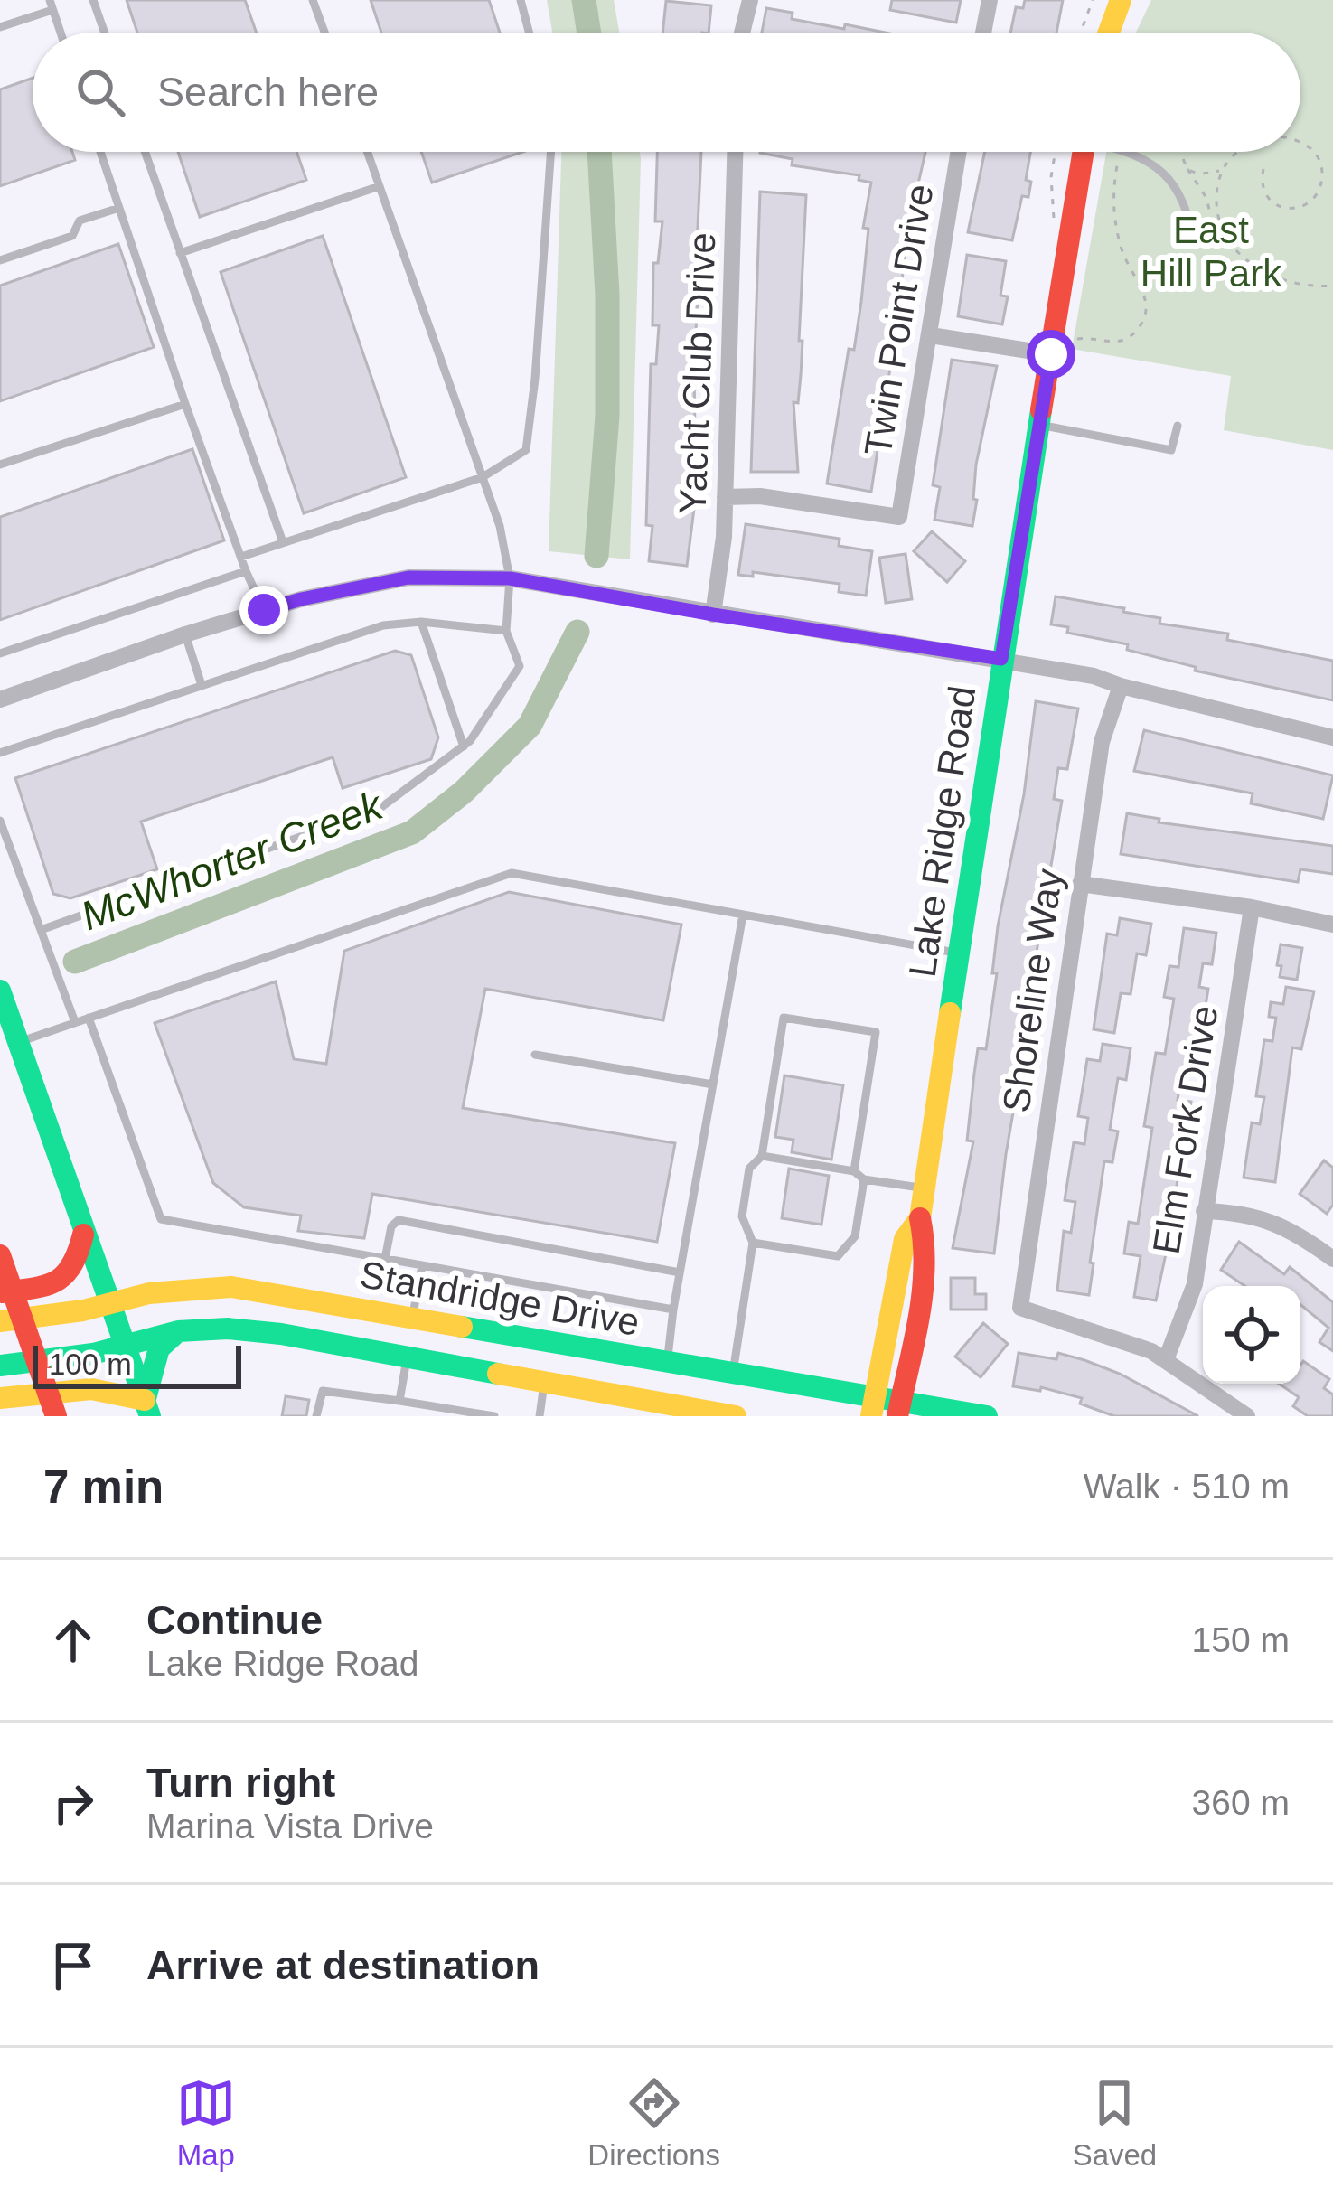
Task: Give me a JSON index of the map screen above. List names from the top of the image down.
{
  "streets": {
    "main road": ["Lake Ridge Road", "Standridge Drive"],
    "street": [
      "Twin Point Drive",
      "Yacht Club Drive",
      "Shoreline Way",
      "Elm Fork Drive"
    ]
  },
  "crossings": [
    ["Twin Point Drive", "Yacht Club Drive"],
    ["Lake Ridge Road", "Standridge Drive"],
    ["Shoreline Way", "Elm Fork Drive"]
  ],
  "water": ["McWhorter Creek"],
  "parks": ["East Hill Park"],
  "scale_bar": "100 m",
  "page": {
    "search": "Search here",
    "scale": "100 m",
    "heading": ["7 min", "Walk · 510 m"],
    "list": [
      ["Continue", "Lake Ridge Road", "150 m"],
      ["Turn right", "Marina Vista Drive", "360 m"],
      "Arrive at destination"
    ],
    "nav": ["Map", "Directions", "Saved"]
  }
}
